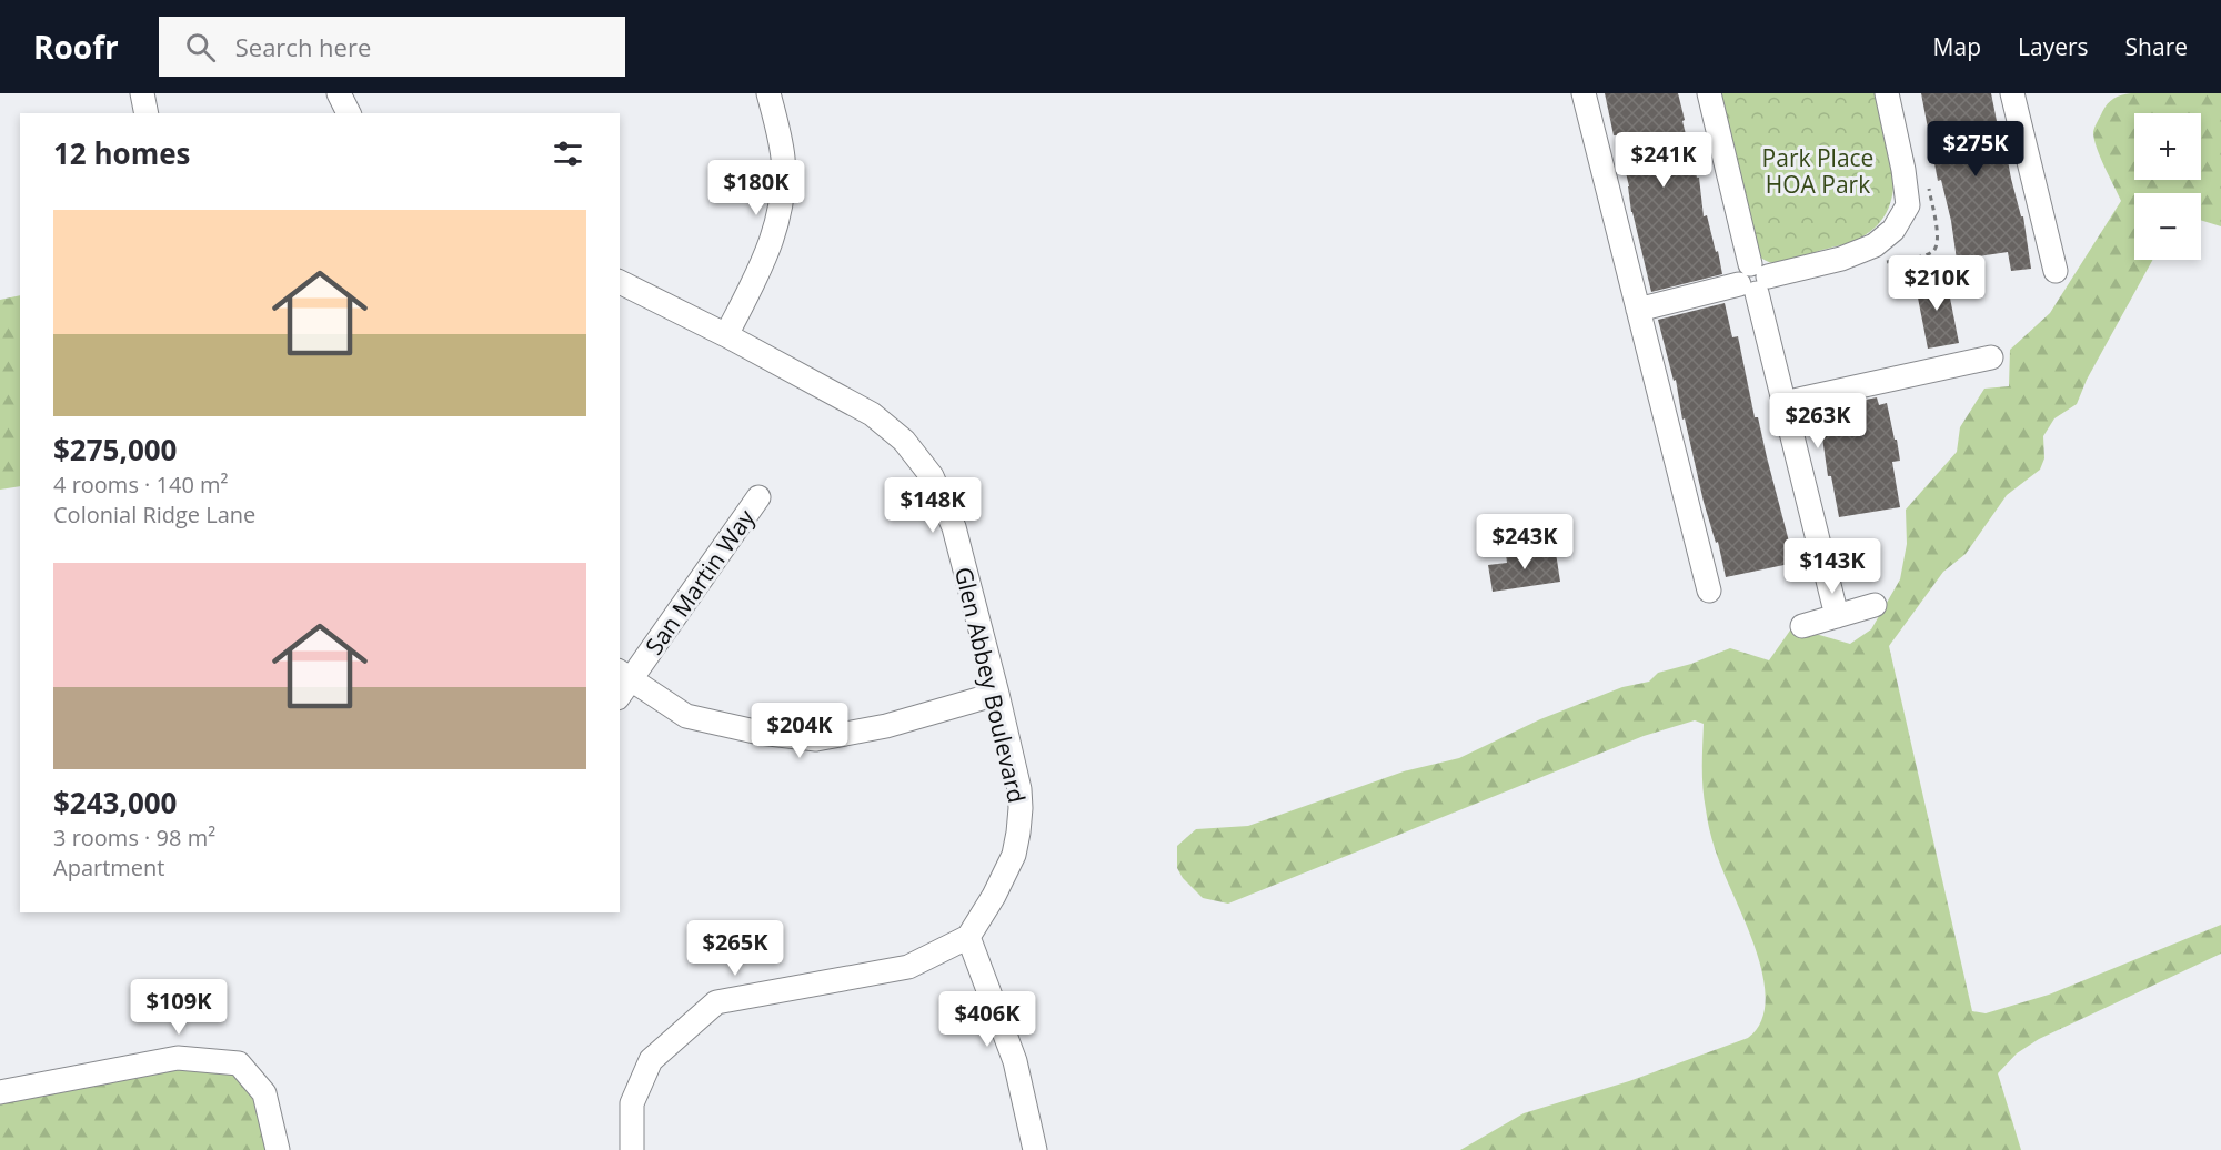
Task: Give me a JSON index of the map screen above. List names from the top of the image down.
{
  "streets": {
    "street": ["San Martin Way", "Glen Abbey Boulevard"]
  },
  "parks": ["Park Place HOA Park"],
  "page": {
    "header": "Roofr",
    "search": "Search here",
    "nav": ["Map", "Layers", "Share"],
    "map_buttons": ["+", "−"],
    "heading": "12 homes",
    "price": [
      "$275K",
      "$241K",
      "$180K",
      "$210K",
      "$263K",
      "$148K",
      "$243K",
      "$143K",
      "$204K",
      "$265K",
      "$109K",
      "$406K"
    ],
    "list": [
      {
        "name": "$275,000",
        "note": "4 rooms · 140 m² · Colonial Ridge Lane"
      },
      {
        "name": "$243,000",
        "note": "3 rooms · 98 m² · Apartment"
      }
    ]
  }
}
